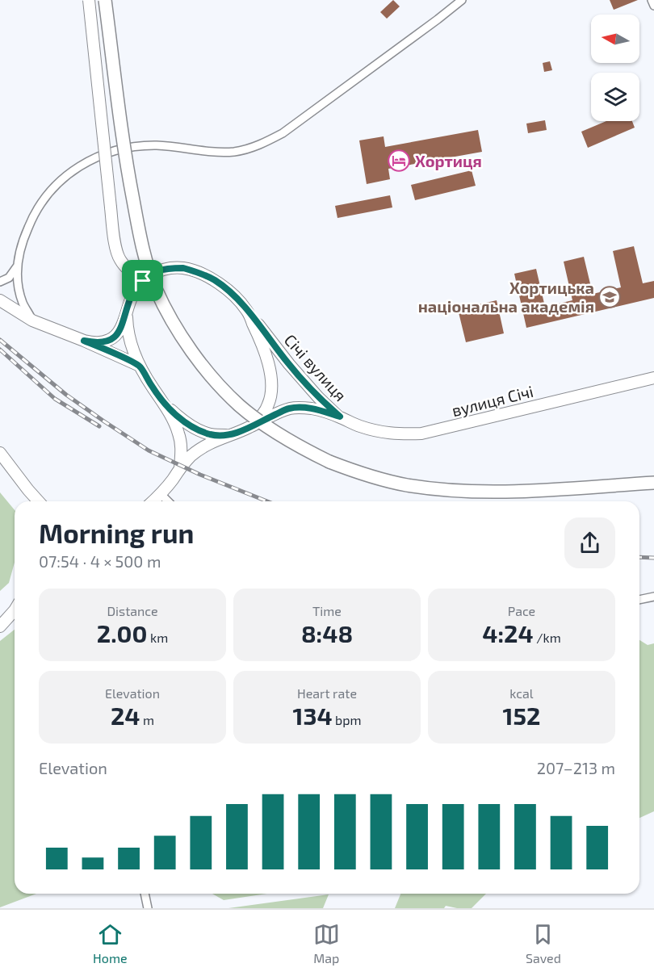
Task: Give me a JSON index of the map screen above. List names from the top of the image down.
{
  "streets": {
    "main road": ["Січі вулиця", "вулиця Січі"]
  },
  "crossings": [
    ["Січі вулиця", "вулиця Січі"]
  ],
  "places": {
    "hotel": ["Хортиця"],
    "school or university": ["Хортицька національна академія"]
  },
  "north": "left",
  "page": {
    "heading": ["Morning run", "07:54 · 4 × 500 m"],
    "stats": [
      ["Distance", "2.00 km"],
      ["Time", "8:48"],
      ["Pace", "4:24 /km"],
      ["Elevation", "24 m"],
      ["Heart rate", "134 bpm"],
      ["kcal", "152"]
    ],
    "chart": ["Elevation", "207–213 m"],
    "tabs": ["Home", "Map", "Saved"]
  }
}
